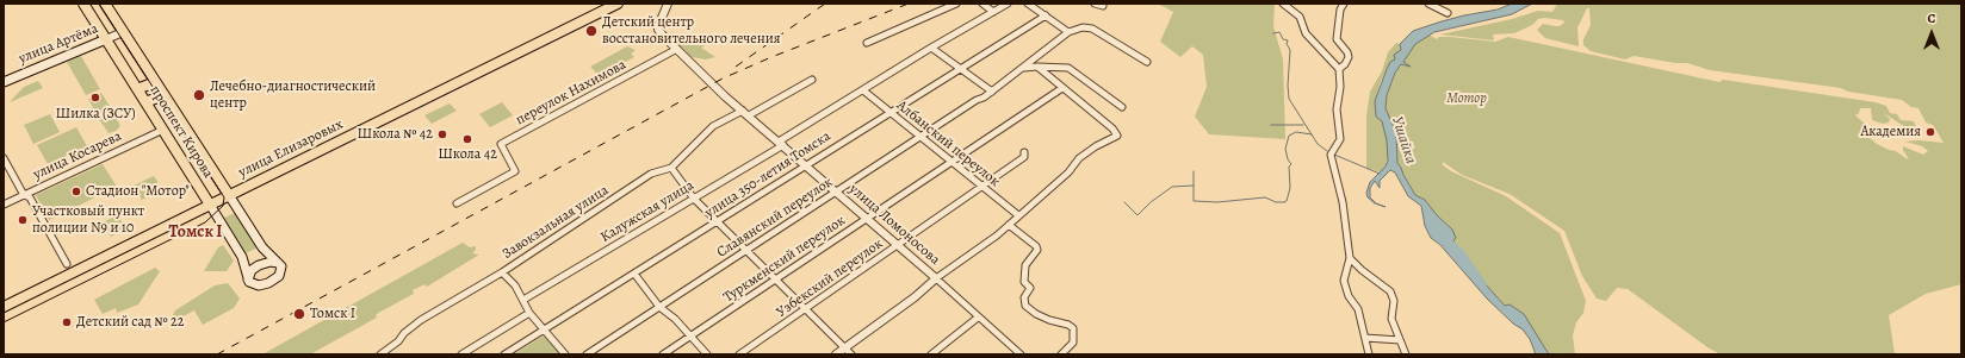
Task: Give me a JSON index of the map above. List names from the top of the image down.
{
  "streets": {
    "main road": ["улица Артёма", "проспект Кирова", "улица Елизаровых"],
    "street": [
      "переулок Нахимова",
      "Албанский переулок",
      "улица Косарева",
      "улица 350-летия Томска",
      "Калужская улица",
      "Славянский переулок",
      "Завокзальная улица",
      "улица Ломоносова",
      "Туркменский переулок",
      "Узбекский переулок"
    ]
  },
  "crossings": [
    ["улица Артёма", "проспект Кирова"],
    ["переулок Нахимова", "улица Ломоносова"],
    ["проспект Кирова", "улица Елизаровых"],
    ["проспект Кирова", "улица Косарева"],
    ["Албанский переулок", "улица 350-летия Томска"],
    ["Албанский переулок", "Калужская улица"],
    ["Албанский переулок", "Славянский переулок"],
    ["Албанский переулок", "Туркменский переулок"],
    ["Албанский переулок", "Узбекский переулок"],
    ["улица 350-летия Томска", "улица Ломоносова"],
    ["Калужская улица", "улица Ломоносова"],
    ["Славянский переулок", "улица Ломоносова"],
    ["Завокзальная улица", "улица Ломоносова"],
    ["улица Ломоносова", "Туркменский переулок"],
    ["улица Ломоносова", "Узбекский переулок"]
  ],
  "districts": ["Томск I"],
  "water": ["Ушайка"],
  "parks": ["Мотор"],
  "places": [
    "Детский центр восстановительного лечения",
    "Лечебно-диагностический центр",
    "Шилка (ЗСУ)",
    "Академия",
    "Школа № 42",
    "Школа 42",
    "Стадион \"Мотор\"",
    "Участковый пункт полиции N9 и 10",
    "Томск I",
    "Детский сад № 22"
  ],
  "north": "top"
}
